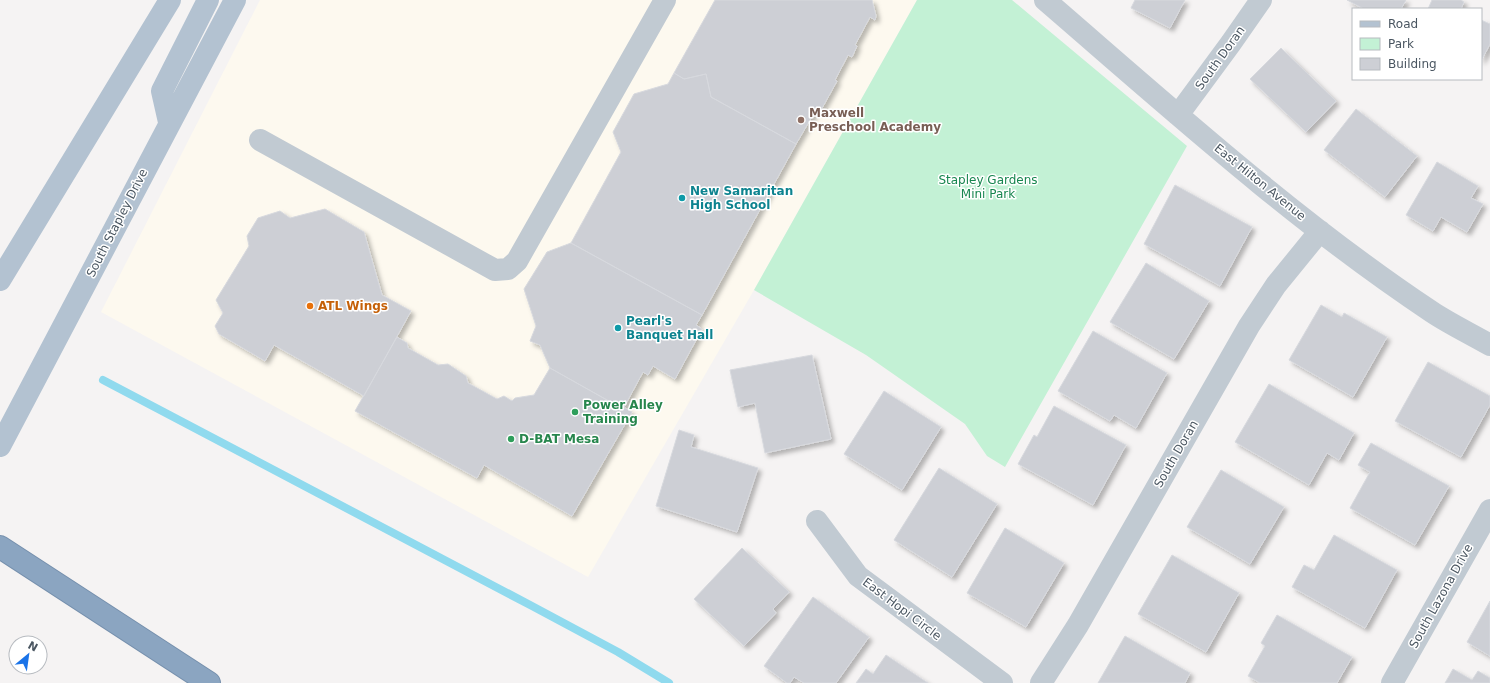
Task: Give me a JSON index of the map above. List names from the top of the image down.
{
  "streets": {
    "main road": ["South Stapley Drive"],
    "street": [
      "South Doran",
      "East Hilton Avenue",
      "South Lazona Drive",
      "East Hopi Circle"
    ]
  },
  "crossings": [
    ["South Doran", "East Hilton Avenue"]
  ],
  "parks": ["Stapley Gardens Mini Park"],
  "places": [
    "Maxwell Preschool Academy",
    "New Samaritan High School",
    "ATL Wings",
    "Pearl's Banquet Hall",
    "Power Alley Training",
    "D-BAT Mesa"
  ],
  "legend": ["Road", "Park", "Building"],
  "north": "top right"
}
